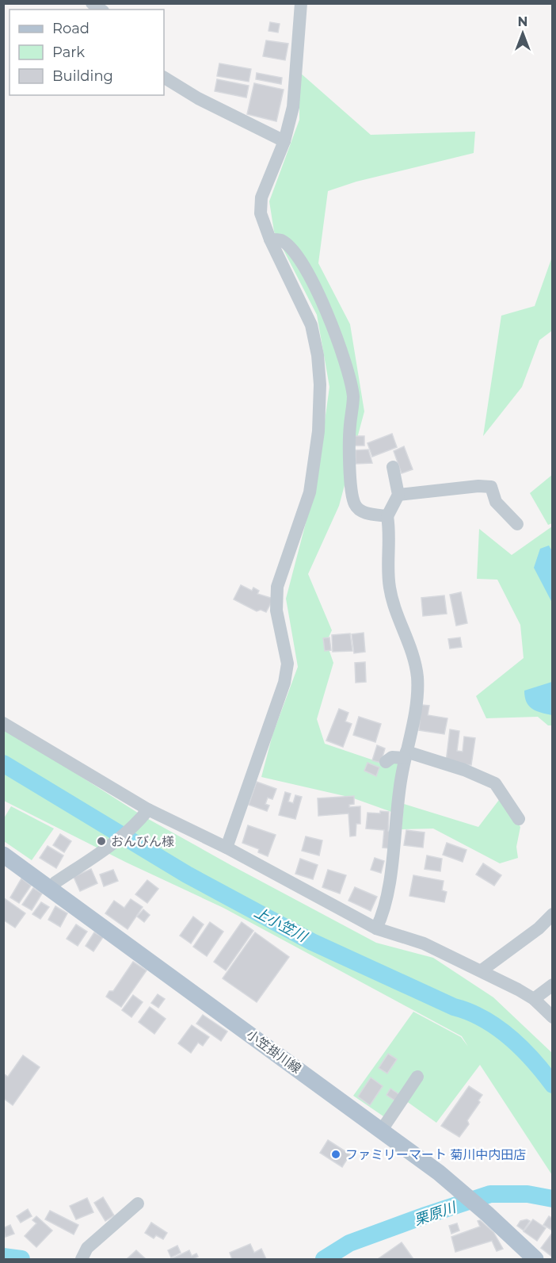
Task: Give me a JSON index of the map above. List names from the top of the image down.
{
  "streets": {
    "main road": ["小笠掛川線"]
  },
  "water": ["上小笠川", "栗原川"],
  "places": ["おんびん様", "ファミリーマート 菊川中内田店"],
  "legend": ["Road", "Park", "Building"],
  "north": "top"
}
